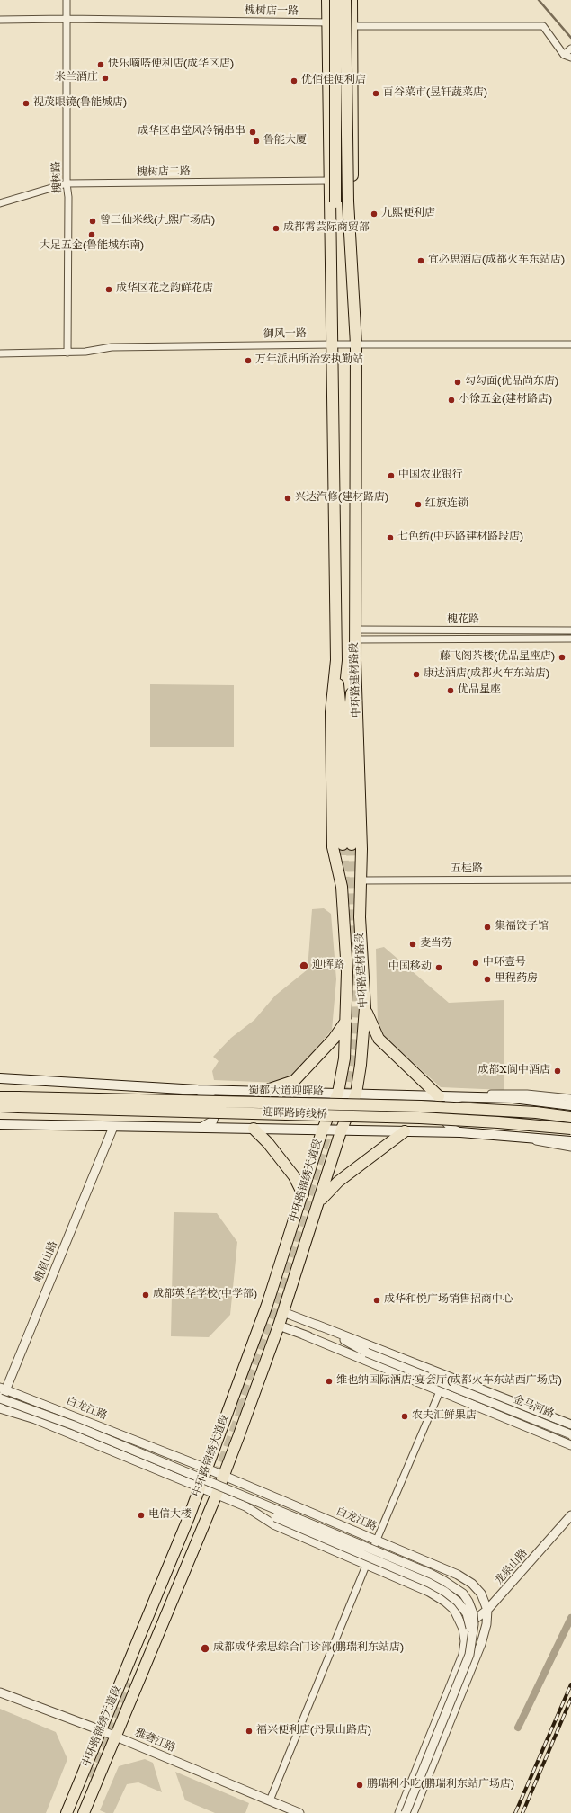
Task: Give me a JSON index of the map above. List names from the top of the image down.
{
  "streets": {
    "main road": [
      "中环路建材路段",
      "蜀都大道迎晖路",
      "迎晖路跨线桥",
      "中环路锦绣大道段"
    ],
    "street": [
      "槐树店一路",
      "槐树店二路",
      "槐树路",
      "御风一路",
      "槐花路",
      "五桂路",
      "峨眉山路",
      "金马河路",
      "白龙江路",
      "龙泉山路",
      "雅砻江路"
    ]
  },
  "crossings": [
    ["槐树店一路", "槐树路"],
    ["槐树店二路", "槐树路"],
    ["槐树路", "御风一路"],
    ["御风一路", "中环路建材路段"],
    ["槐花路", "中环路建材路段"],
    ["中环路建材路段", "五桂路"],
    ["中环路建材路段", "蜀都大道迎晖路"],
    ["中环路建材路段", "中环路锦绣大道段"],
    ["蜀都大道迎晖路", "中环路锦绣大道段"],
    ["中环路锦绣大道段", "白龙江路"],
    ["中环路锦绣大道段", "雅砻江路"],
    ["峨眉山路", "白龙江路"],
    ["白龙江路", "龙泉山路"]
  ],
  "places": [
    "快乐嘀嗒便利店(成华区店)",
    "米兰酒庄",
    "优佰佳便利店",
    "百谷菜市(昱轩蔬菜店)",
    "视茂眼镜(鲁能城店)",
    "成华区串堂风冷锅串串",
    "鲁能大厦",
    "九熙便利店",
    "曾三仙米线(九熙广场店)",
    "成都霄芸际商贸部",
    "大足五金(鲁能城东南)",
    "宜必思酒店(成都火车东站店)",
    "成华区花之韵鲜花店",
    "万年派出所治安执勤站",
    "勾勾面(优品尚东店)",
    "小徐五金(建材路店)",
    "中国农业银行",
    "兴达汽修(建材路店)",
    "红旗连锁",
    "七色纺(中环路建材路段店)",
    "藤飞阁茶楼(优品星座店)",
    "康达酒店(成都火车东站店)",
    "优品星座",
    "集福饺子馆",
    "麦当劳",
    "中环壹号",
    "迎晖路",
    "中国移动",
    "里程药房",
    "成都X阆中酒店",
    "成都英华学校(中学部)",
    "成华和悦广场销售招商中心",
    "维也纳国际酒店·宴会厅(成都火车东站西广场店)",
    "农夫汇鲜果店",
    "电信大楼",
    "成都成华索思综合门诊部(鹏瑞利东站店)",
    "福兴便利店(丹景山路店)",
    "鹏瑞利小吃(鹏瑞利东站广场店)"
  ]
}
